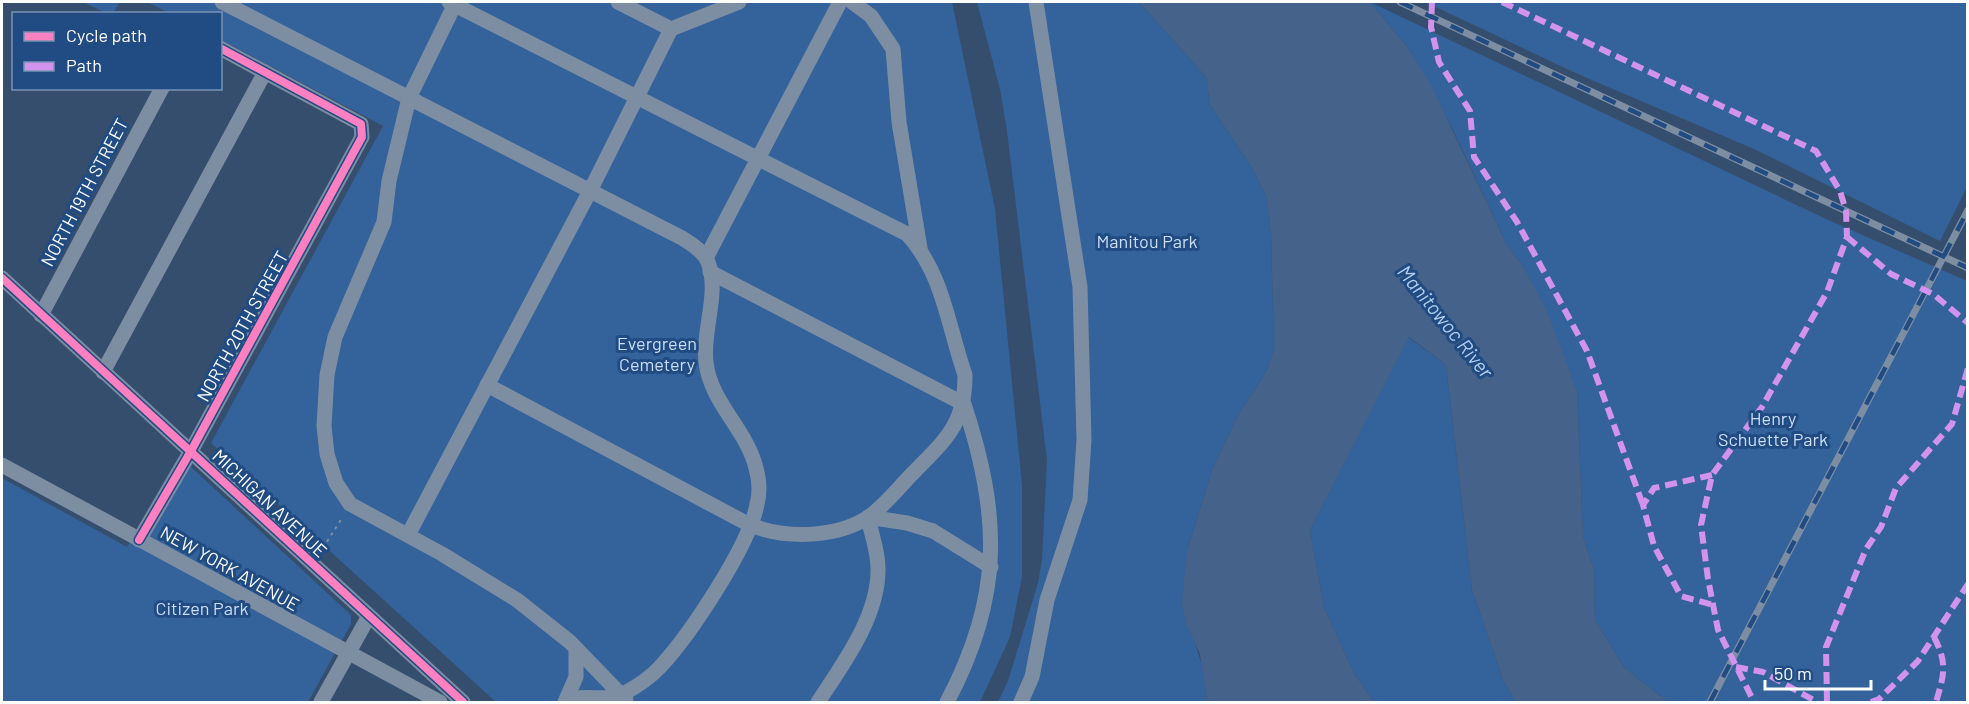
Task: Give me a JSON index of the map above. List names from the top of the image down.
{
  "streets": {
    "street": [
      "NORTH 19TH STREET",
      "NORTH 20TH STREET",
      "MICHIGAN AVENUE",
      "NEW YORK AVENUE"
    ]
  },
  "crossings": [
    ["NORTH 19TH STREET", "MICHIGAN AVENUE"],
    ["NORTH 20TH STREET", "MICHIGAN AVENUE"],
    ["NORTH 20TH STREET", "NEW YORK AVENUE"]
  ],
  "water": ["Manitowoc River"],
  "parks": [
    "Manitou Park",
    "Evergreen Cemetery",
    "Henry Schuette Park",
    "Citizen Park"
  ],
  "legend": ["Cycle path", "Path"],
  "scale_bar": "50 m"
}
